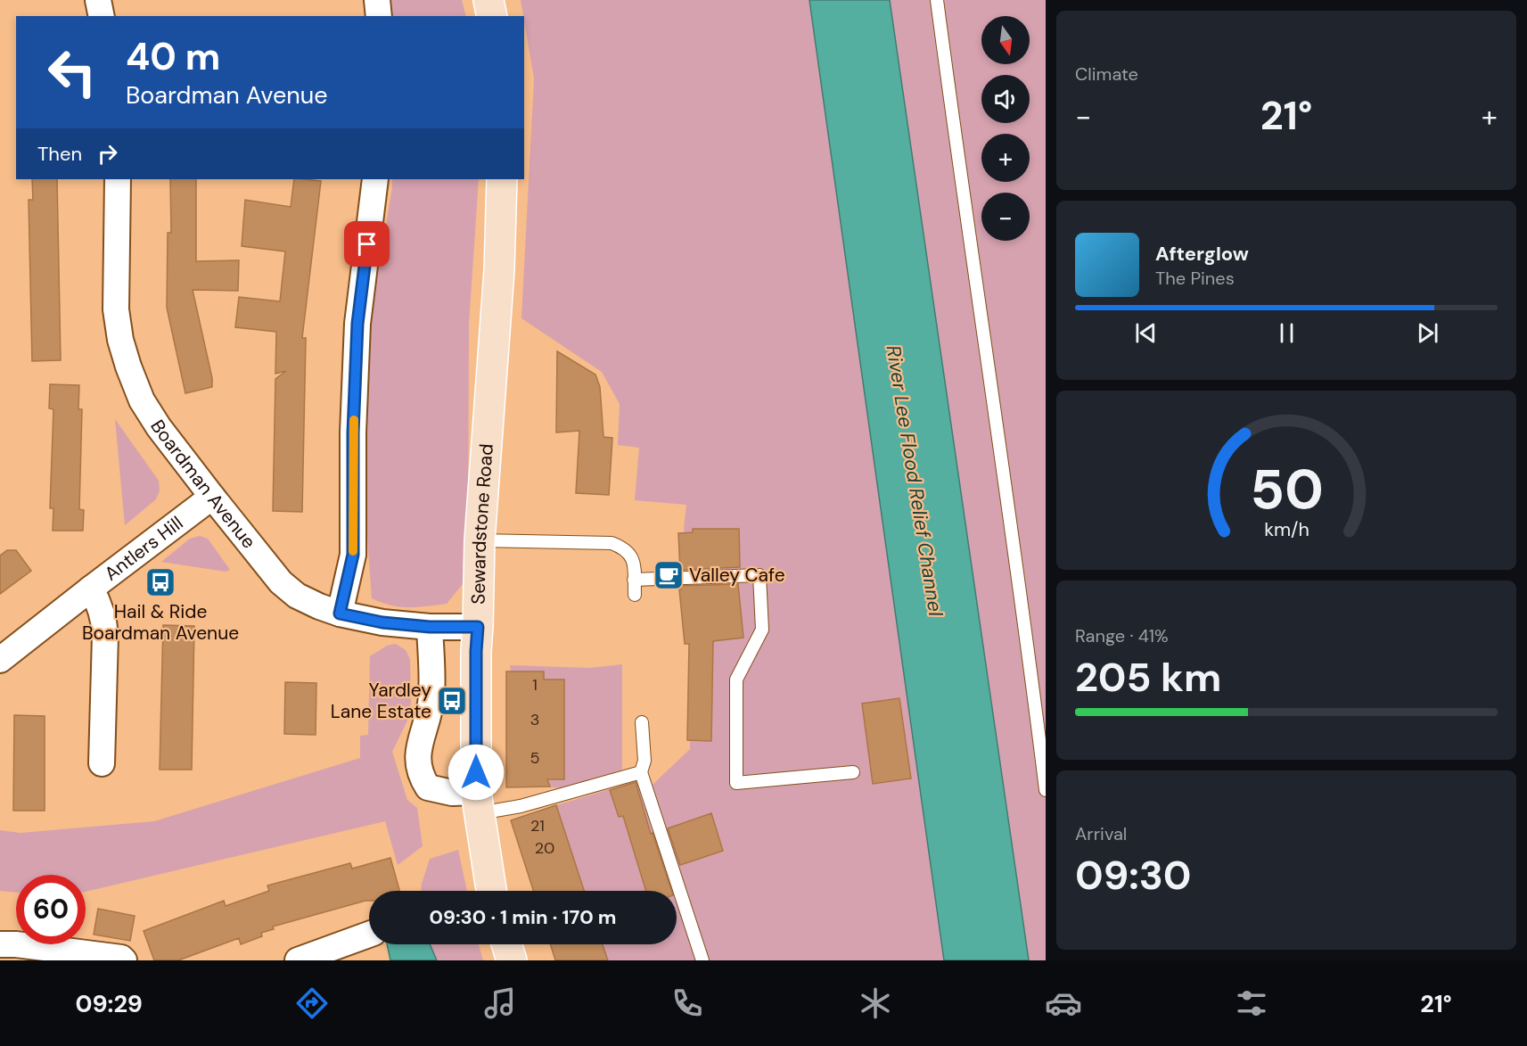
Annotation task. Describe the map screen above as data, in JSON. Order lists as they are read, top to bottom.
{
  "streets": {
    "main road": ["Sewardstone Road"],
    "street": ["Boardman Avenue", "Antlers Hill"]
  },
  "crossings": [
    ["Boardman Avenue", "Sewardstone Road"],
    ["Boardman Avenue", "Antlers Hill"]
  ],
  "water": ["River Lee Flood Relief Channel"],
  "places": {
    "cafe": ["Valley Cafe"],
    "bus stop": ["Hail & Ride Boardman Avenue", "Yardley Lane Estate"]
  },
  "house_numbers": [
    "1",
    "3",
    "5",
    "21",
    "20"
  ],
  "north": "bottom",
  "page": {
    "tile": [
      "Climate",
      ["Range · 41%", "205 km"],
      ["Arrival", "09:30"]
    ],
    "map_buttons": ["+", "−"],
    "turn": ["40 m", "Boardman Avenue"],
    "heat": ["−", "21°", "+"],
    "then": "Then",
    "song": ["Afterglow", "The Pines"],
    "limit": "60",
    "trip": "09:30 · 1 min · 170 m",
    "tabs": ["09:29", "21°"],
    "gauge": ["50", "km/h"]
  }
}
